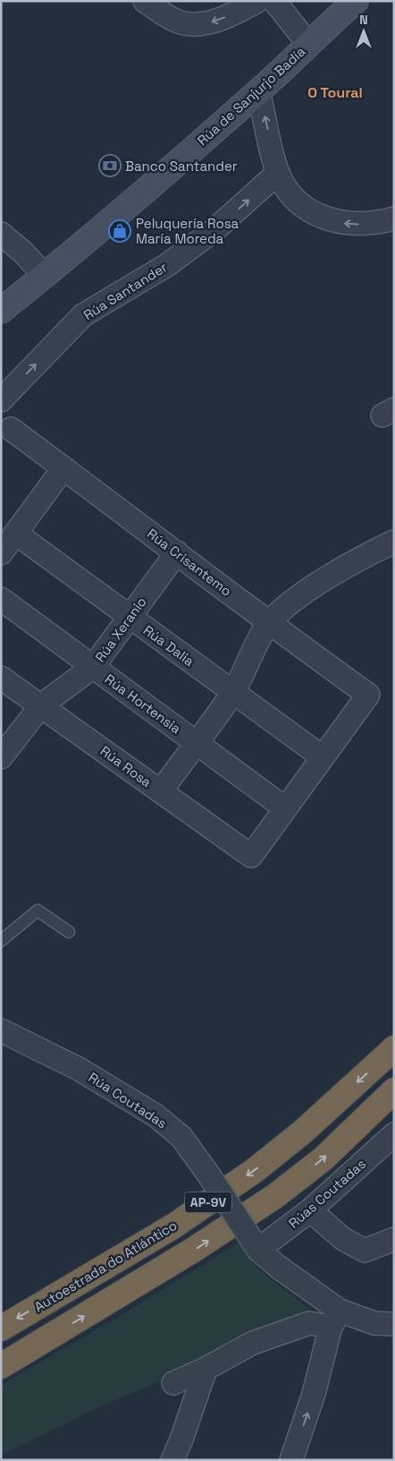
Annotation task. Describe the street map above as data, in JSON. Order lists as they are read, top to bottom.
{
  "streets": {
    "highway": ["AP-9V", "Autoestrada do Atlántico"],
    "main road": ["Rúa de Sanjurjo Badía"],
    "street": [
      "Rúa Santander",
      "Rúa Crisantemo",
      "Rúa Xeranio",
      "Rúa Dalia",
      "Rúa Hortensia",
      "Rúa Rosa",
      "Rúa Coutadas",
      "Rúas Coutadas"
    ]
  },
  "crossings": [
    ["Rúa Crisantemo", "Rúa Xeranio"],
    ["Rúa Crisantemo", "Rúa Dalia"],
    ["Rúa Xeranio", "Rúa Dalia"],
    ["Rúa Xeranio", "Rúa Hortensia"],
    ["Rúa Xeranio", "Rúa Rosa"],
    ["Rúa Hortensia", "Rúa Rosa"],
    ["Rúa Coutadas", "Rúas Coutadas"]
  ],
  "one_way": ["Rúa Santander"],
  "districts": ["O Toural"],
  "places": {
    "bank": ["Banco Santander"],
    "shop": ["Peluquería Rosa María Moreda"]
  },
  "north": "top"
}
